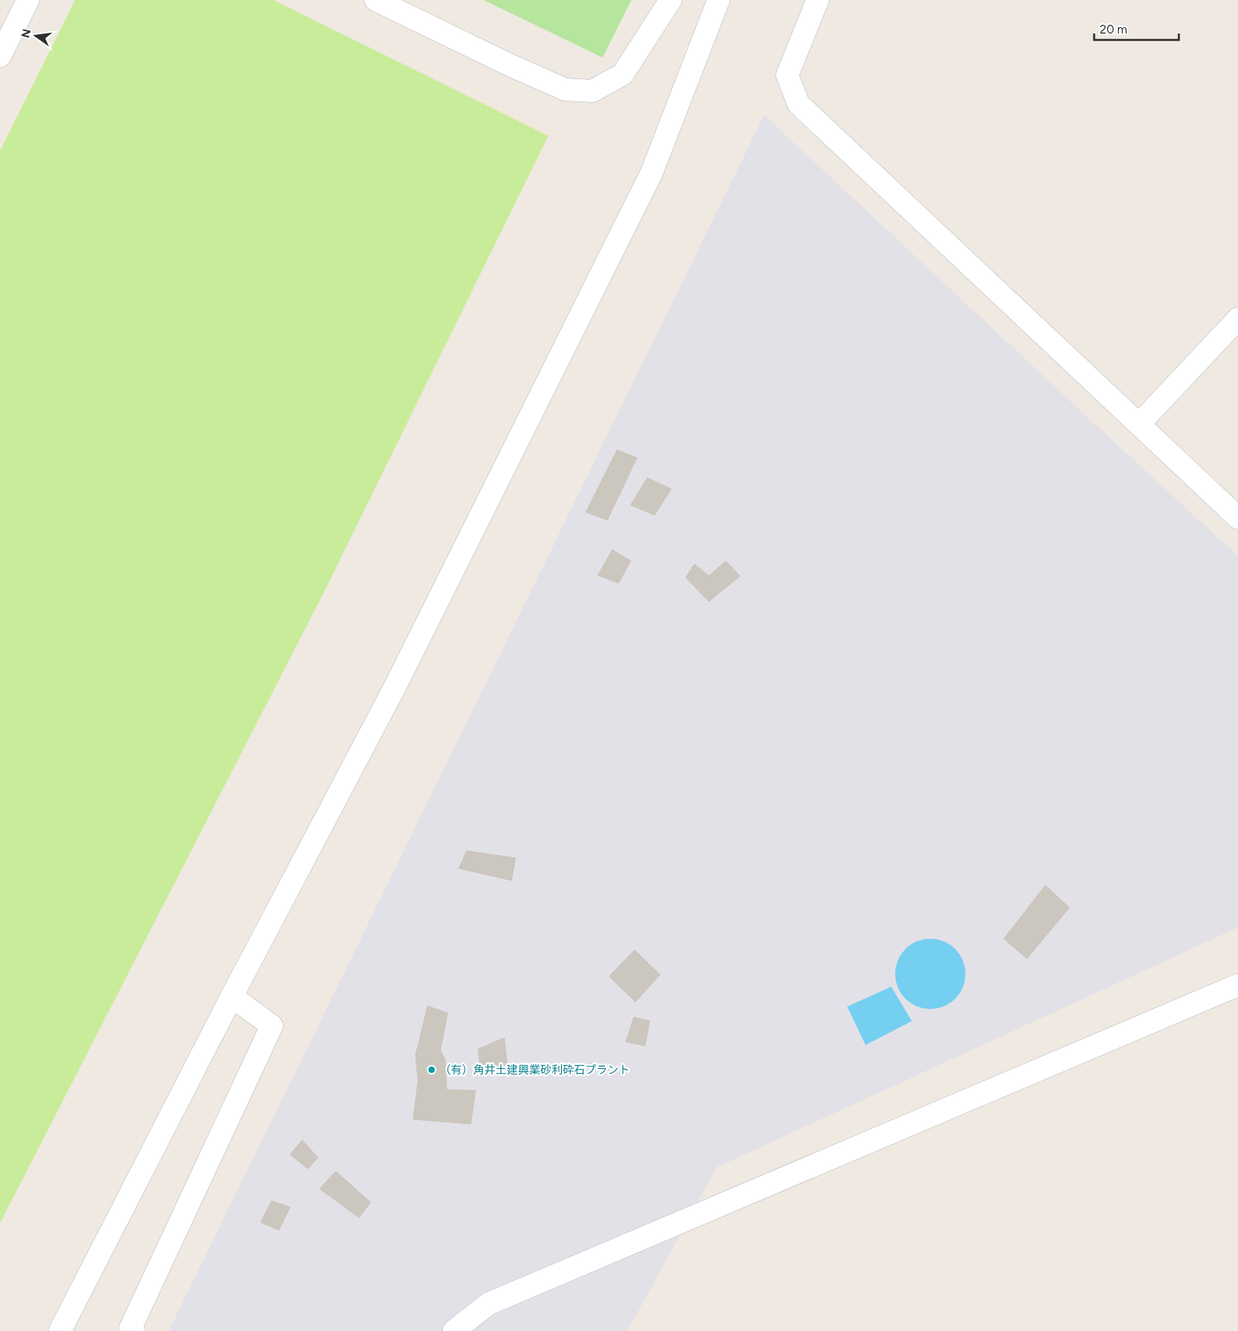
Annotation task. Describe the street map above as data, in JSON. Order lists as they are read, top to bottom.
{
  "places": ["（有）角井土建興業砂利砕石プラント"],
  "scale_bar": "20 m",
  "north": "left"
}
